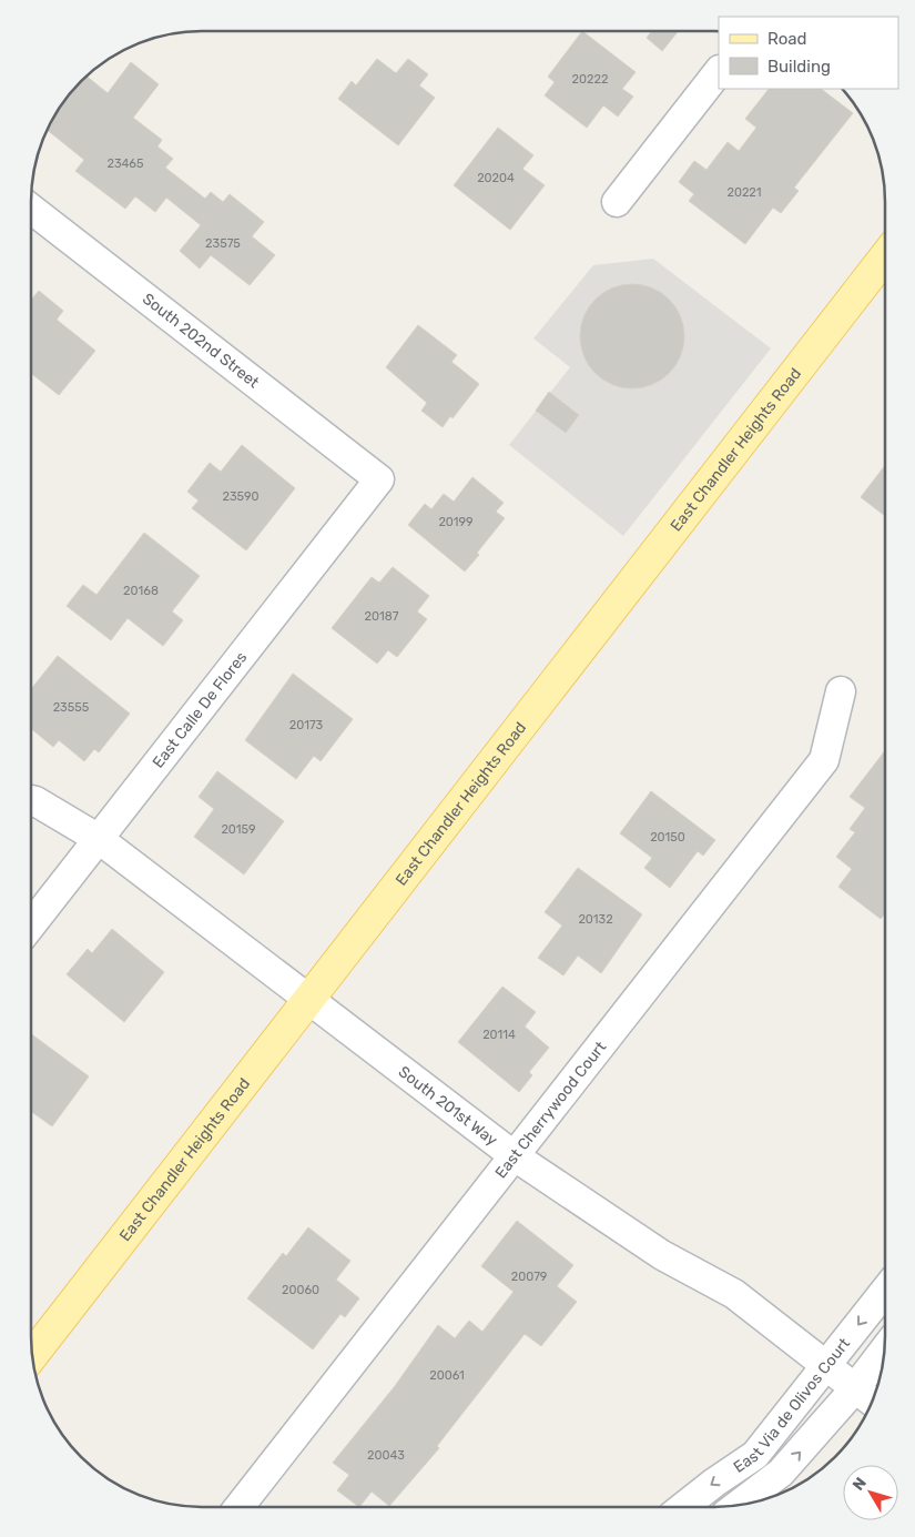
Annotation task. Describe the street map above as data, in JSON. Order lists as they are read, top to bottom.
{
  "streets": {
    "main road": ["East Chandler Heights Road"],
    "street": [
      "South 202nd Street",
      "East Calle De Flores",
      "South 201st Way",
      "East Cherrywood Court",
      "East Via de Olivos Court"
    ]
  },
  "crossings": [
    ["South 202nd Street", "East Calle De Flores"],
    ["East Chandler Heights Road", "South 201st Way"],
    ["East Calle De Flores", "South 201st Way"],
    ["South 201st Way", "East Cherrywood Court"],
    ["South 201st Way", "East Via de Olivos Court"]
  ],
  "house_numbers": [
    "20222",
    "23465",
    "20204",
    "20221",
    "23575",
    "23590",
    "20199",
    "20168",
    "20187",
    "23555",
    "20173",
    "20159",
    "20150",
    "20132",
    "20114",
    "20079",
    "20060",
    "20061",
    "20043"
  ],
  "legend": ["Road", "Building"],
  "north": "top left"
}
